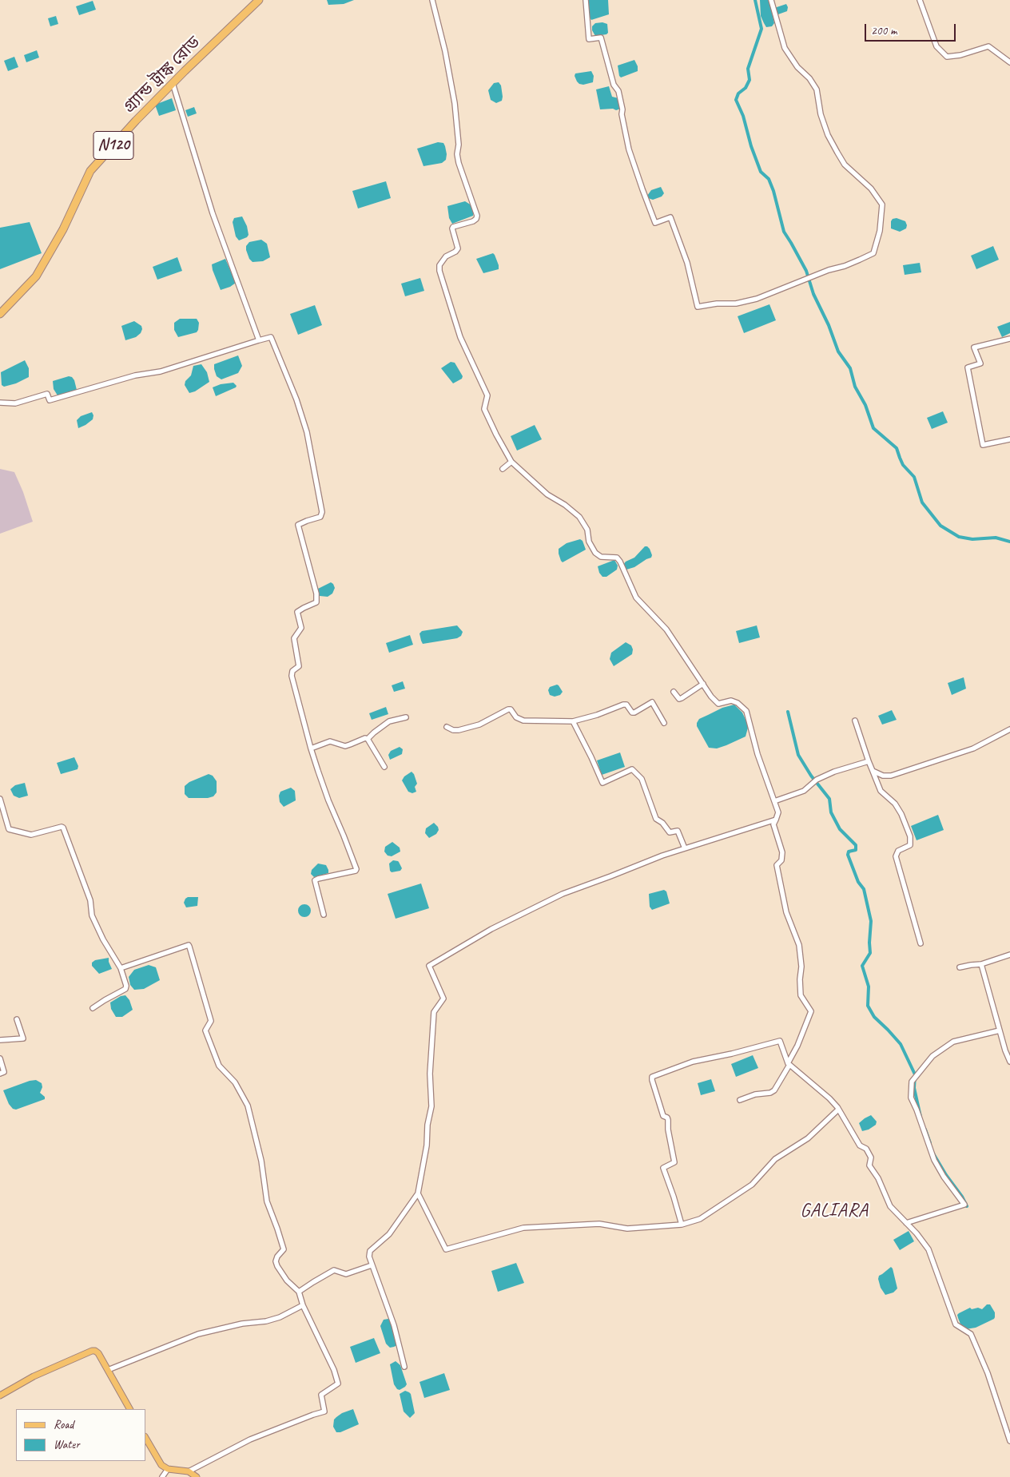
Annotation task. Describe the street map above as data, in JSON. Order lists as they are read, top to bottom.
{
  "streets": {
    "highway": ["গ্র্যান্ড ট্রাঙ্ক রোড", "N120"]
  },
  "districts": ["GALIARA"],
  "legend": ["Road", "Water"],
  "scale_bar": "200 m"
}
